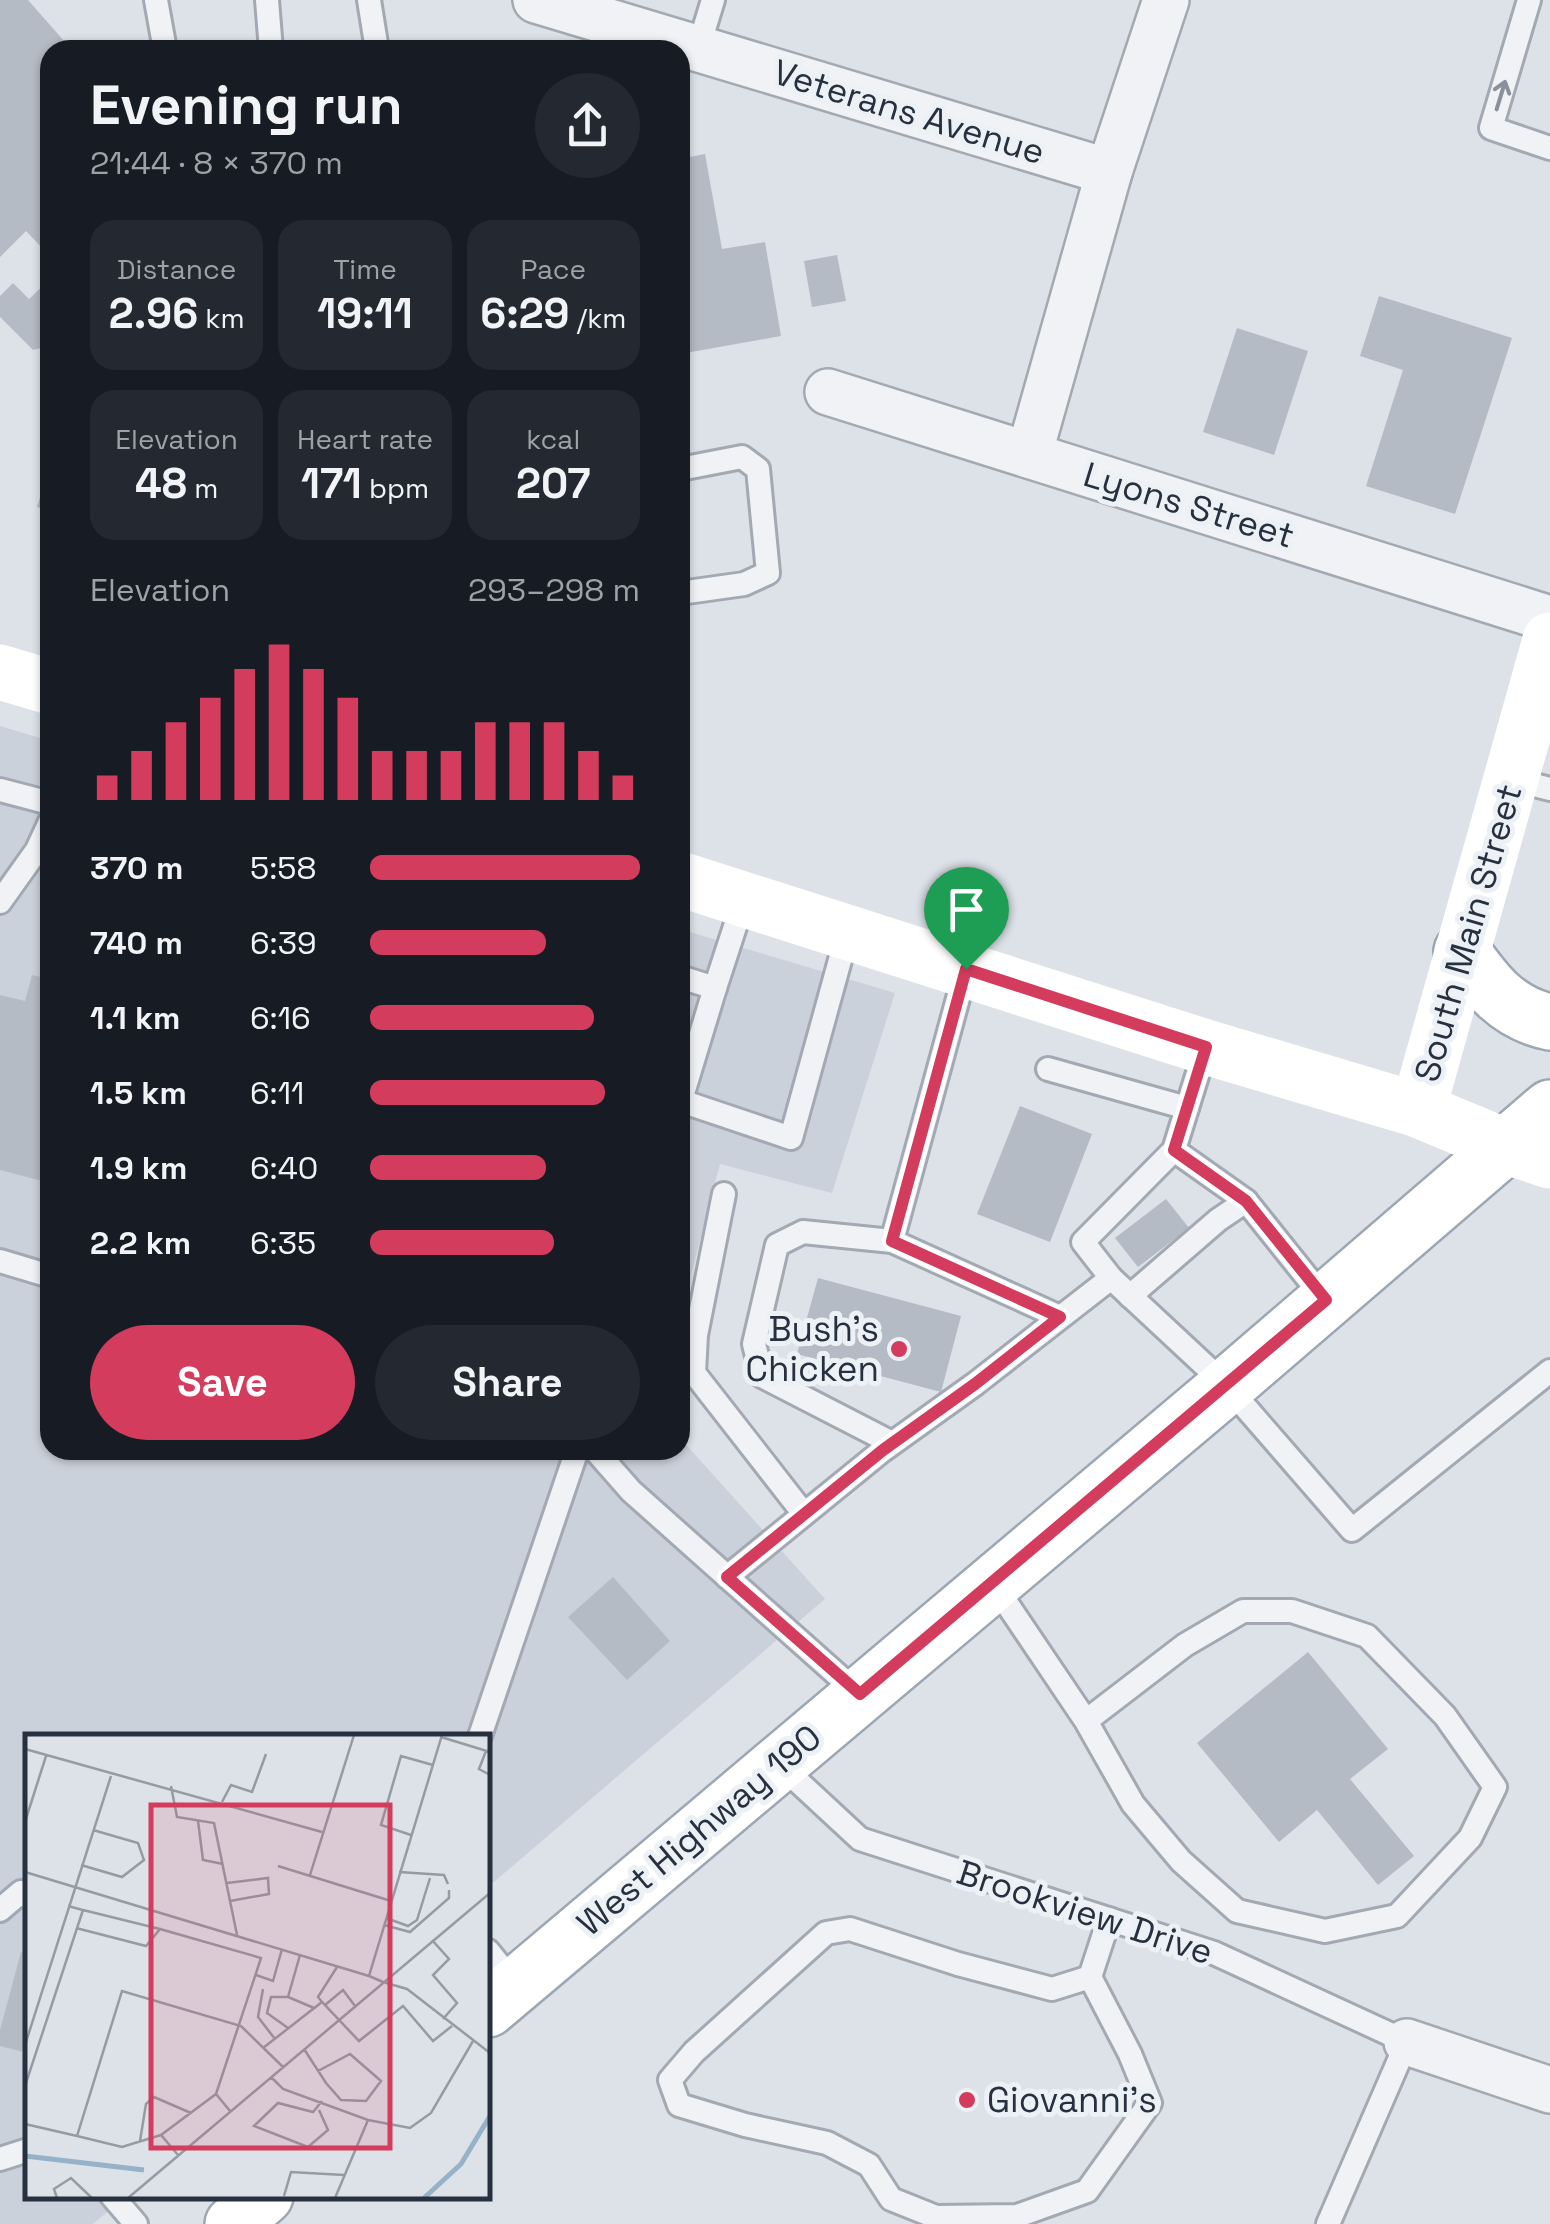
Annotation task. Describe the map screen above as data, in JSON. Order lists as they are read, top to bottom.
{
  "streets": {
    "main road": ["South Main Street", "West Highway 190"],
    "street": ["Veterans Avenue", "Lyons Street", "Brookview Drive"]
  },
  "crossings": [
    ["West Highway 190", "Brookview Drive"]
  ],
  "places": ["Bush's Chicken", "Giovanni's"],
  "page": {
    "heading": ["Evening run", "21:44 · 8 × 370 m"],
    "stats": [
      ["Distance", "2.96 km"],
      ["Time", "19:11"],
      ["Pace", "6:29 /km"],
      ["Elevation", "48 m"],
      ["Heart rate", "171 bpm"],
      ["kcal", "207"]
    ],
    "chart": ["Elevation", "293–298 m"],
    "list": [
      {
        "name": "370 m",
        "note": "5:58"
      },
      {
        "name": "740 m",
        "note": "6:39"
      },
      {
        "name": "1.1 km",
        "note": "6:16"
      },
      {
        "name": "1.5 km",
        "note": "6:11"
      },
      {
        "name": "1.9 km",
        "note": "6:40"
      },
      {
        "name": "2.2 km",
        "note": "6:35"
      }
    ],
    "buttons": ["Save", "Share"]
  }
}
